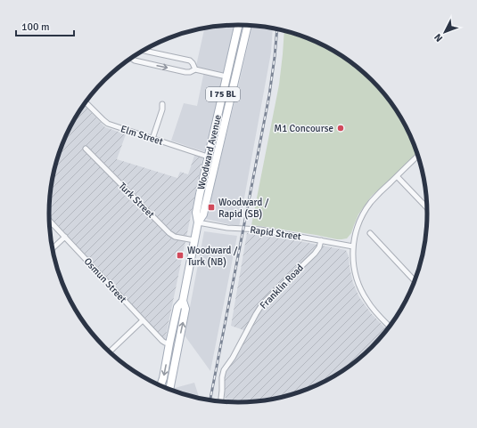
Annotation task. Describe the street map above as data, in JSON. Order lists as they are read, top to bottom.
{
  "streets": {
    "main road": ["I 75 BL", "Woodward Avenue"],
    "street": [
      "Elm Street",
      "Turk Street",
      "Rapid Street",
      "Osmun Street",
      "Franklin Road"
    ]
  },
  "crossings": [
    ["Elm Street", "Woodward Avenue"],
    ["Woodward Avenue", "Turk Street"],
    ["Woodward Avenue", "Rapid Street"],
    ["Woodward Avenue", "Osmun Street"],
    ["Rapid Street", "Franklin Road"]
  ],
  "places": {
    "other": ["M1 Concourse"],
    "transit": ["Woodward / Rapid (SB)", "Woodward / Turk (NB)"]
  },
  "scale_bar": "100 m",
  "north": "bottom left"
}
